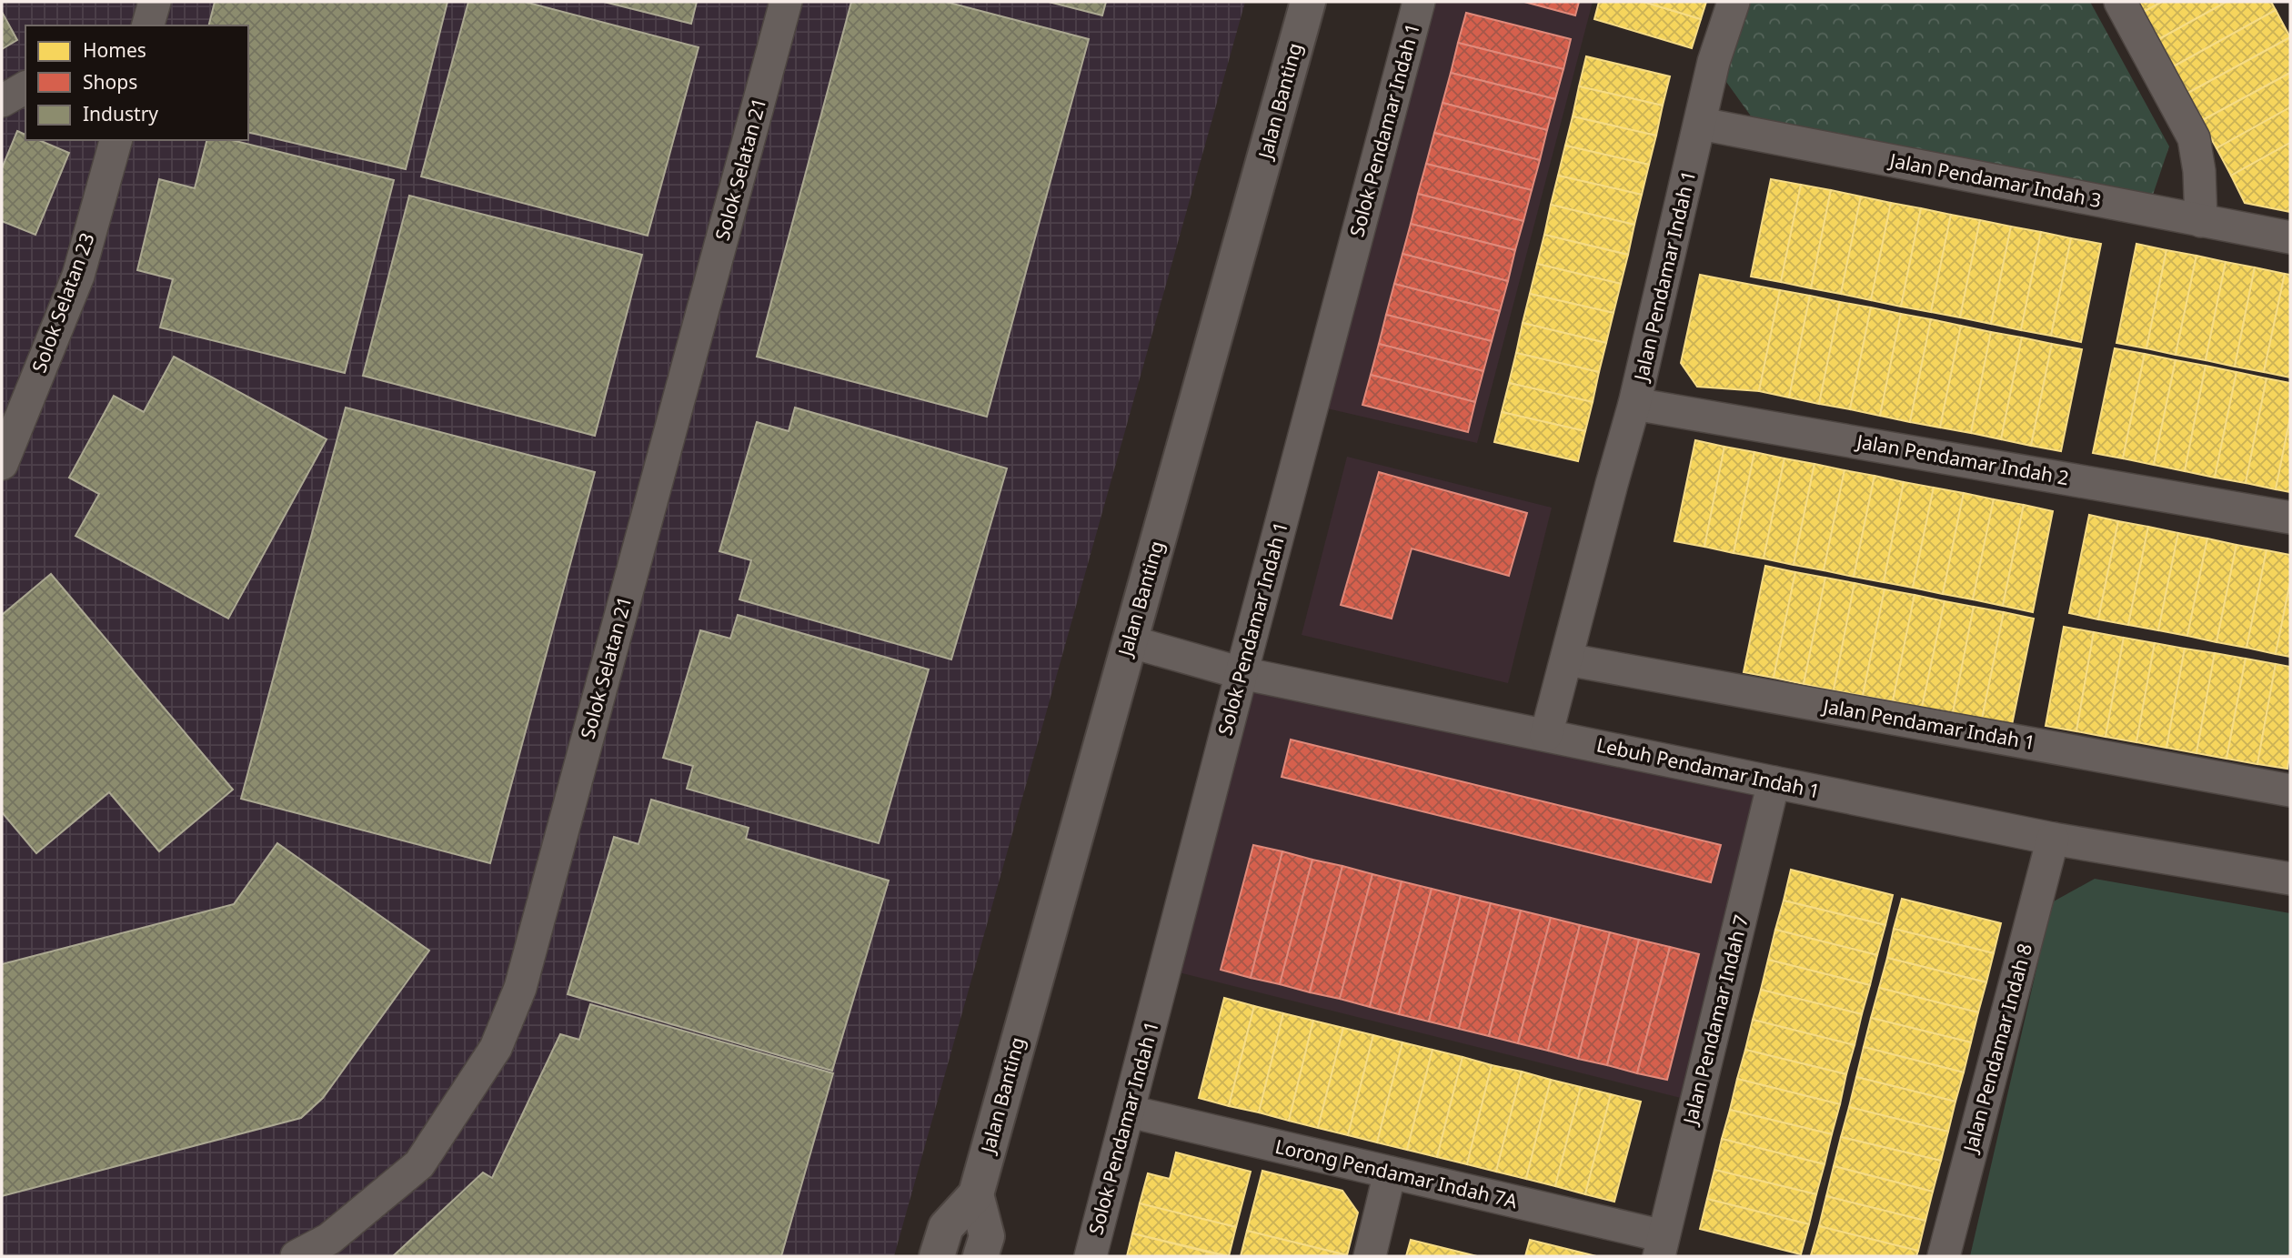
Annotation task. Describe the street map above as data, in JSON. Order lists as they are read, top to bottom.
{
  "streets": {
    "main road": ["Jalan Banting"],
    "street": [
      "Solok Pendamar Indah 1",
      "Solok Selatan 21",
      "Jalan Pendamar Indah 3",
      "Jalan Pendamar Indah 1",
      "Solok Selatan 23",
      "Jalan Pendamar Indah 2",
      "Lebuh Pendamar Indah 1",
      "Jalan Pendamar Indah 7",
      "Jalan Pendamar Indah 8",
      "Lorong Pendamar Indah 7A"
    ]
  },
  "crossings": [
    ["Jalan Banting", "Lebuh Pendamar Indah 1"],
    ["Solok Pendamar Indah 1", "Lebuh Pendamar Indah 1"],
    ["Solok Pendamar Indah 1", "Lorong Pendamar Indah 7A"],
    ["Jalan Pendamar Indah 3", "Jalan Pendamar Indah 1"],
    ["Jalan Pendamar Indah 1", "Jalan Pendamar Indah 2"],
    ["Jalan Pendamar Indah 1", "Lebuh Pendamar Indah 1"],
    ["Lebuh Pendamar Indah 1", "Jalan Pendamar Indah 7"],
    ["Lebuh Pendamar Indah 1", "Jalan Pendamar Indah 8"],
    ["Jalan Pendamar Indah 7", "Lorong Pendamar Indah 7A"]
  ],
  "legend": ["Homes", "Shops", "Industry"]
}
